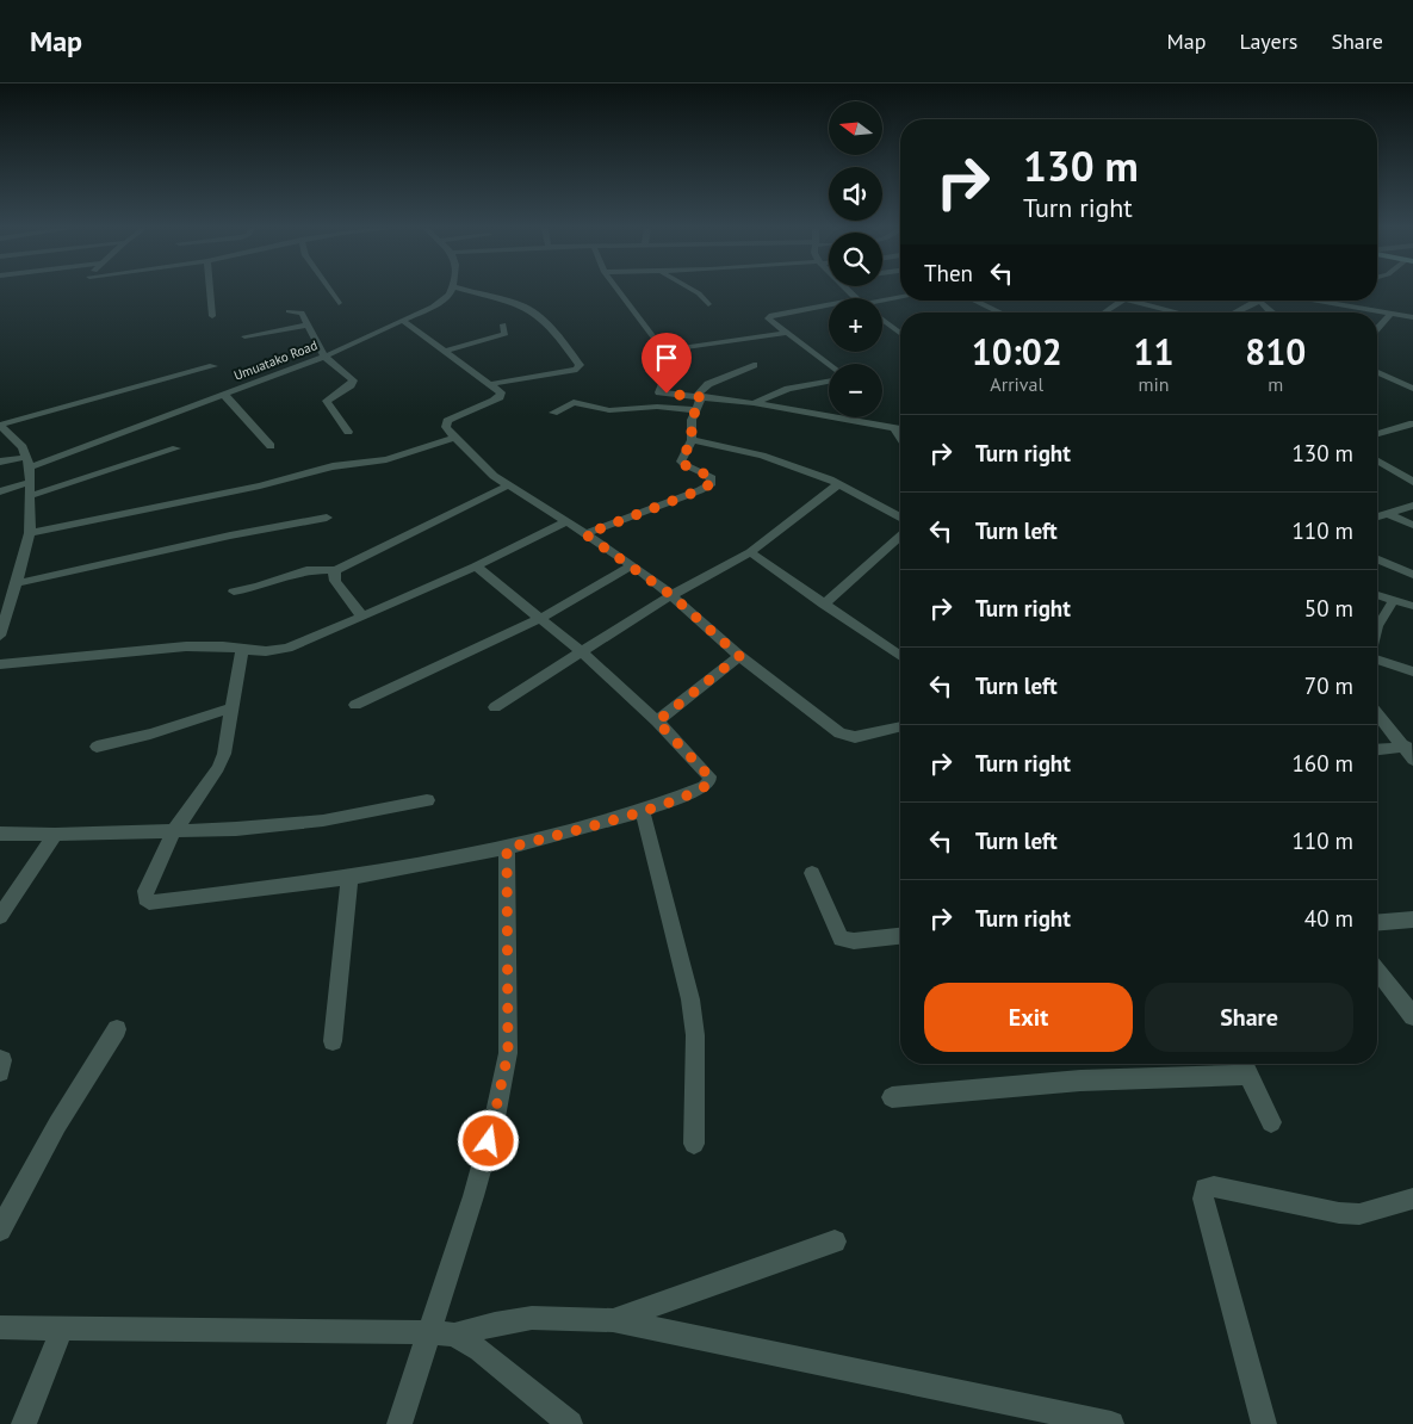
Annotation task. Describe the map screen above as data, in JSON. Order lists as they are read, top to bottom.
{
  "streets": {
    "street": ["Umuatako Road"]
  },
  "north": "left",
  "page": {
    "header": "Map",
    "nav": ["Map", "Layers", "Share"],
    "map_buttons": ["+", "−"],
    "turn": ["130 m", "Turn right"],
    "then": "Then",
    "eta": [
      "10:02",
      "Arrival",
      "11",
      "min",
      "810",
      "m"
    ],
    "list": [
      {
        "name": "Turn right",
        "value": "130 m"
      },
      {
        "name": "Turn left",
        "value": "110 m"
      },
      {
        "name": "Turn right",
        "value": "50 m"
      },
      {
        "name": "Turn left",
        "value": "70 m"
      },
      {
        "name": "Turn right",
        "value": "160 m"
      },
      {
        "name": "Turn left",
        "value": "110 m"
      },
      {
        "name": "Turn right",
        "value": "40 m"
      }
    ],
    "buttons": ["Exit", "Share"]
  }
}
